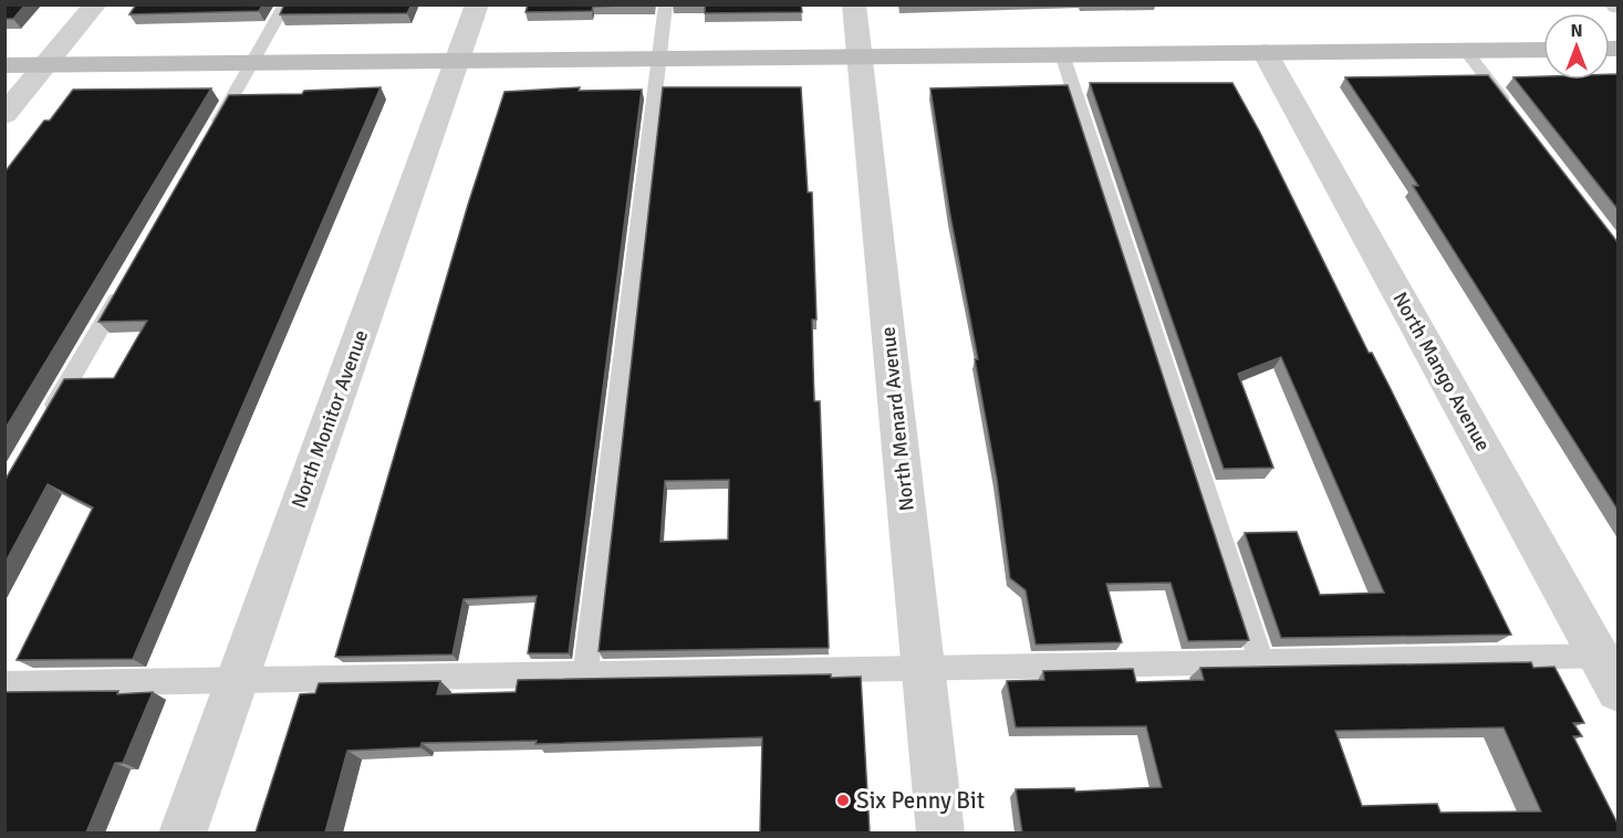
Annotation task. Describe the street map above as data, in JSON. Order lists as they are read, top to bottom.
{
  "streets": {
    "street": ["North Mango Avenue", "North Monitor Avenue", "North Menard Avenue"]
  },
  "places": ["Six Penny Bit"],
  "north": "top"
}
